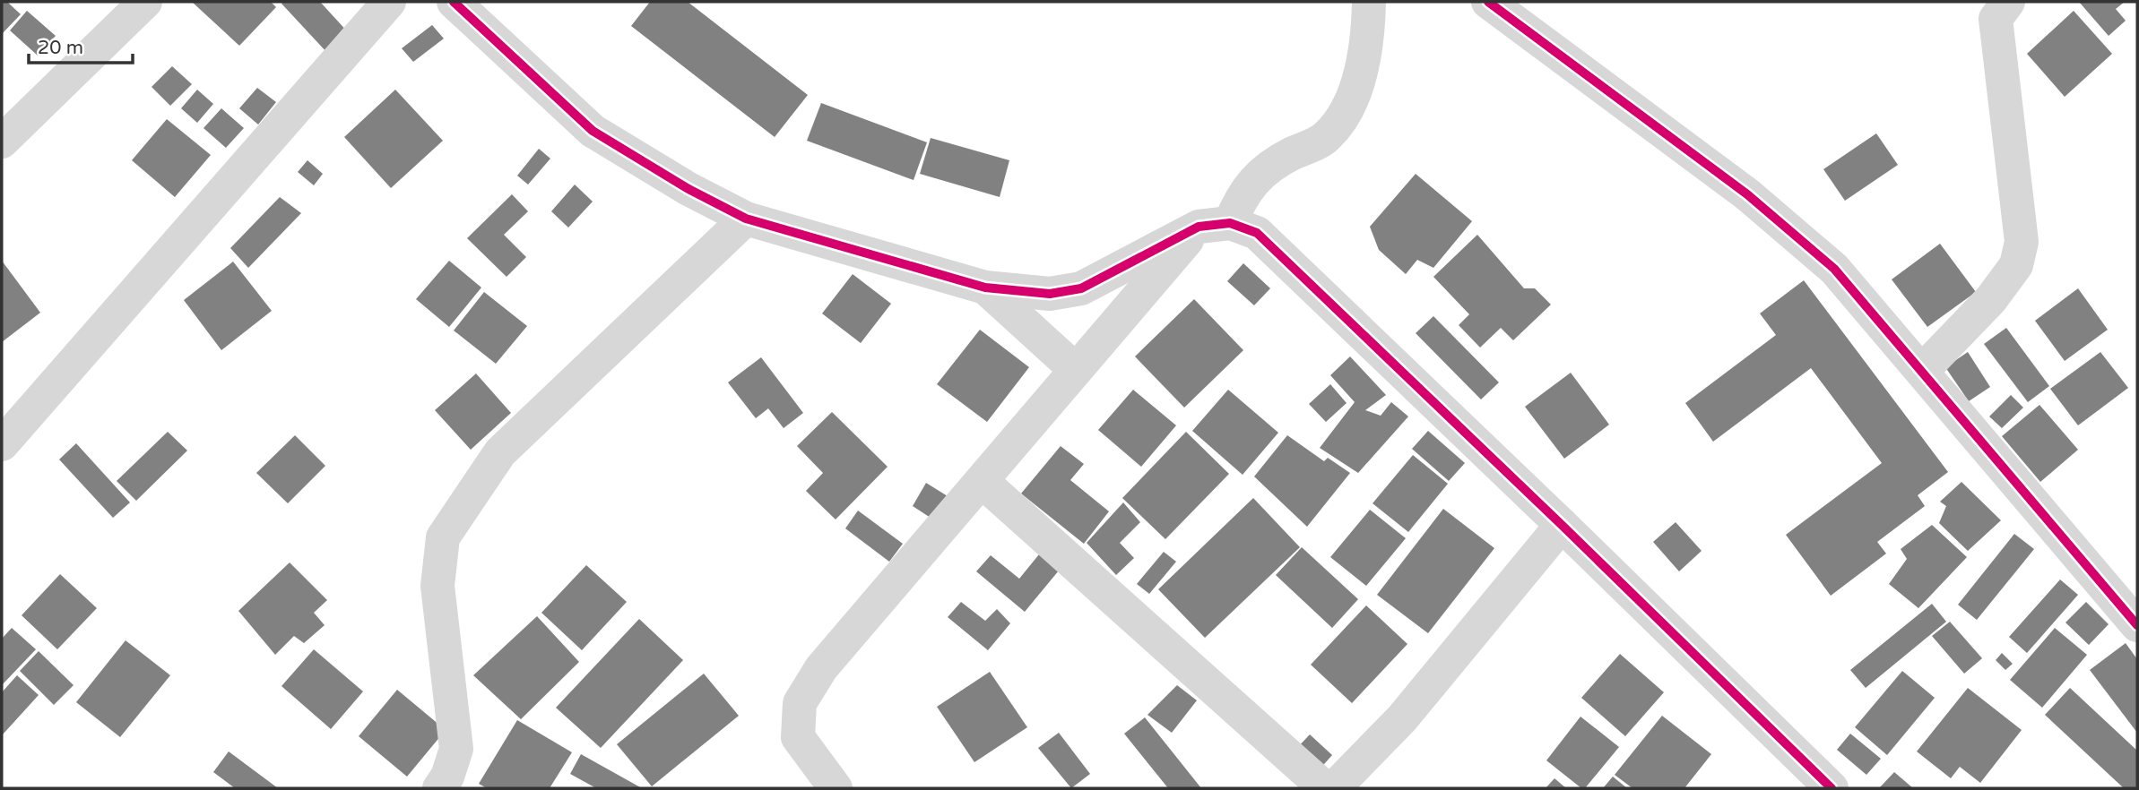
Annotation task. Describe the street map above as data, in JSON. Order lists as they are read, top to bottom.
{
  "scale_bar": "20 m"
}
